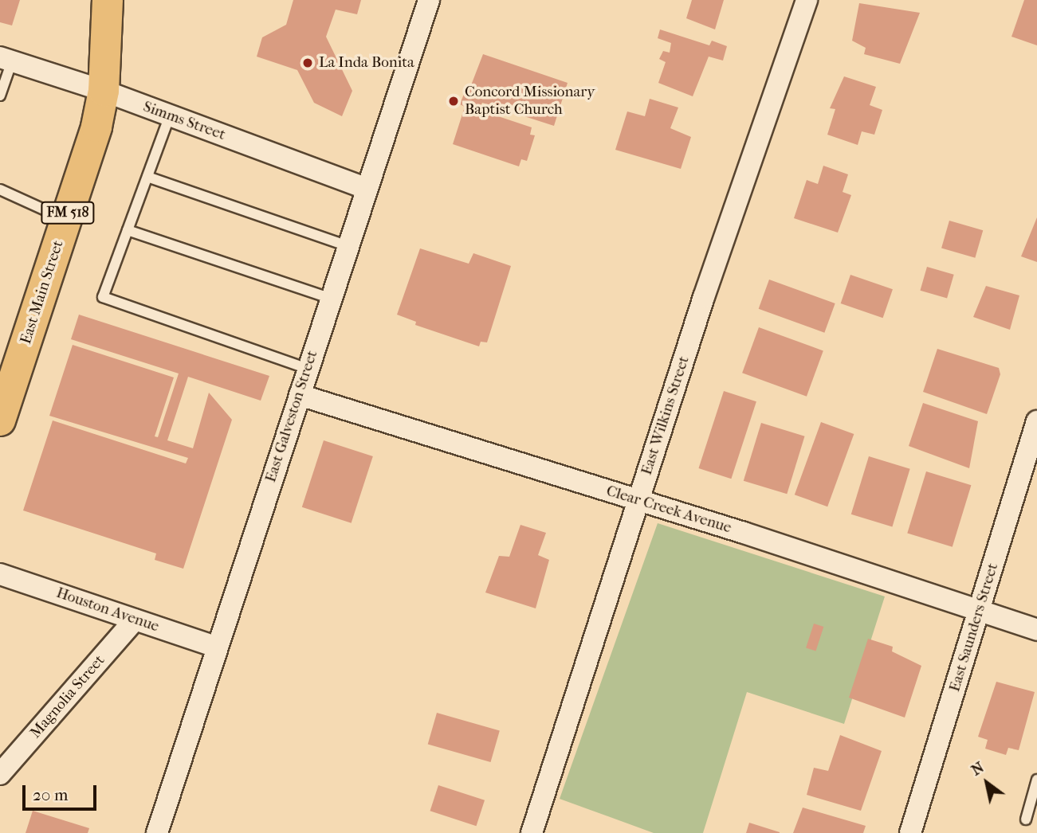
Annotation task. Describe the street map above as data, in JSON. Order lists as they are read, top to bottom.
{
  "streets": {
    "main road": ["FM 518", "East Main Street"],
    "street": [
      "Simms Street",
      "East Wilkins Street",
      "East Galveston Street",
      "Clear Creek Avenue",
      "Houston Avenue",
      "East Saunders Street",
      "Magnolia Street"
    ]
  },
  "crossings": [
    ["Simms Street", "East Main Street"],
    ["Simms Street", "East Galveston Street"],
    ["East Wilkins Street", "Clear Creek Avenue"],
    ["East Galveston Street", "Clear Creek Avenue"],
    ["East Galveston Street", "Houston Avenue"],
    ["Clear Creek Avenue", "East Saunders Street"],
    ["Houston Avenue", "Magnolia Street"]
  ],
  "places": ["La Inda Bonita", "Concord Missionary Baptist Church"],
  "scale_bar": "20 m",
  "north": "top left"
}
